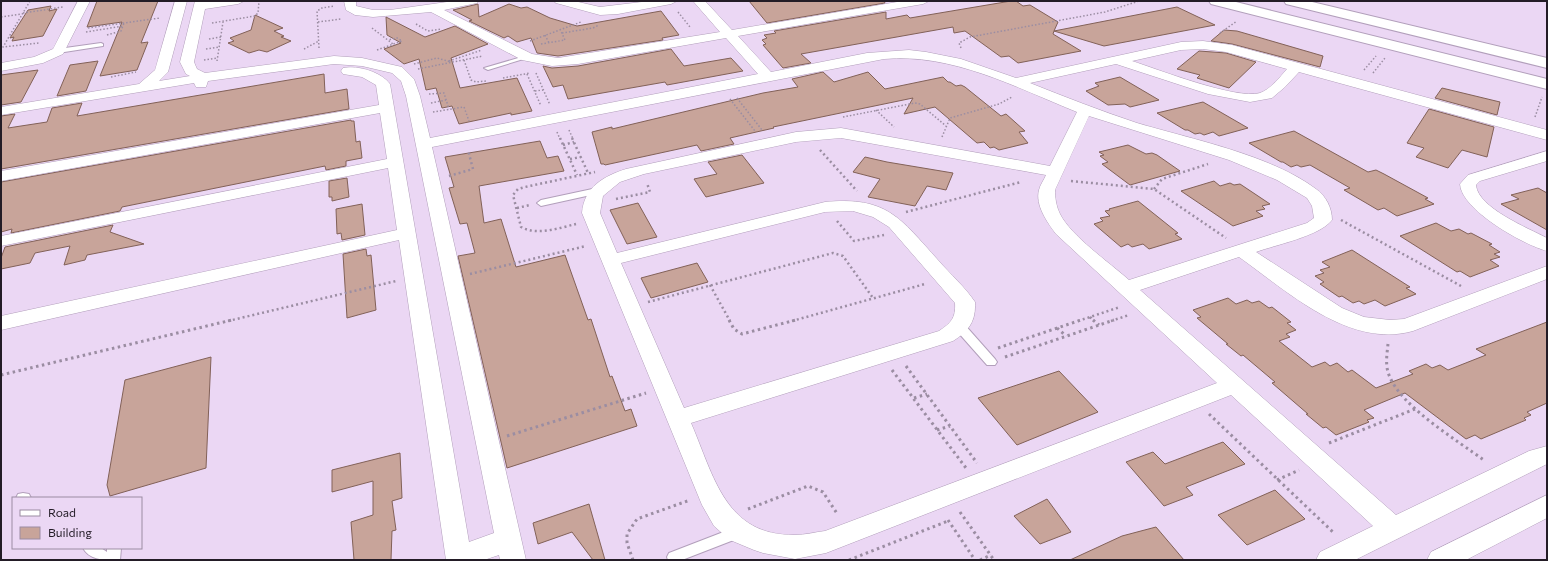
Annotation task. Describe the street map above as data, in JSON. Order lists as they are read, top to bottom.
{
  "legend": ["Road", "Building"]
}
